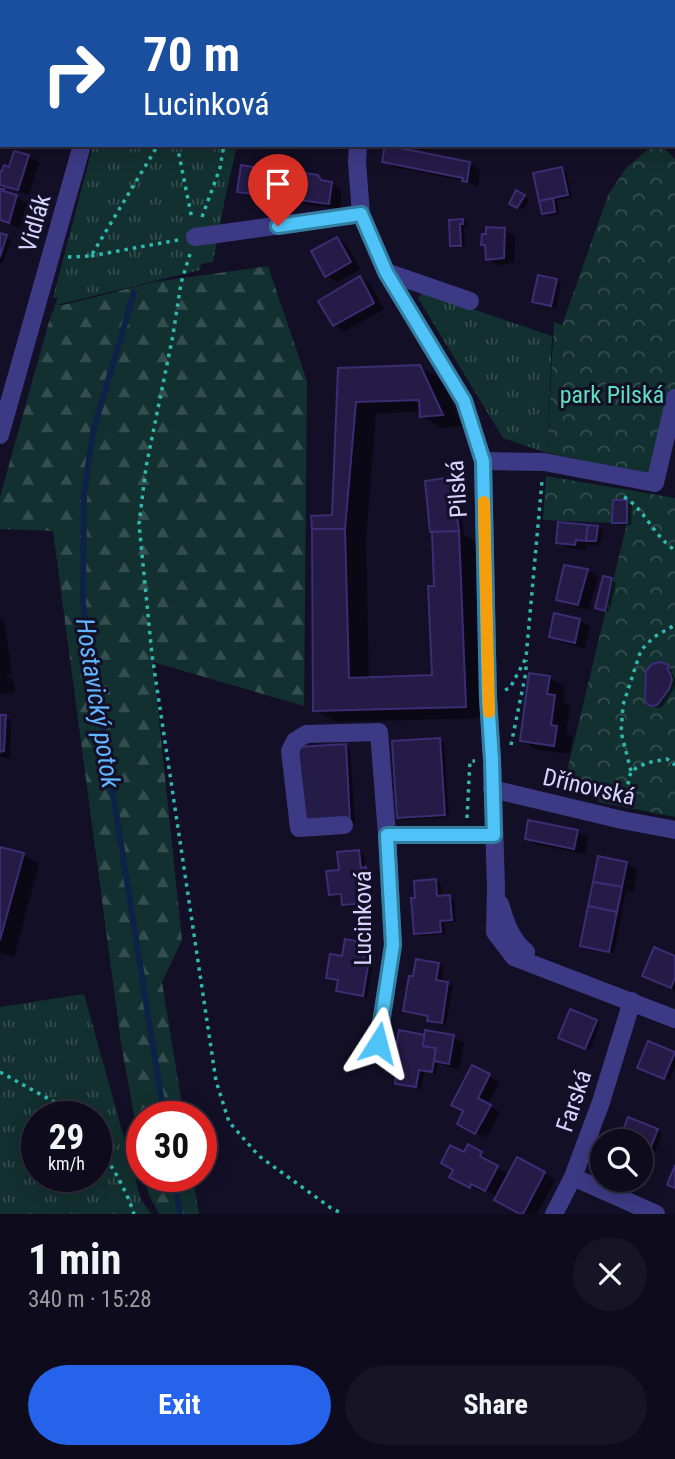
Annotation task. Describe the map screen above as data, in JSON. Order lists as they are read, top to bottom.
{
  "streets": {
    "street": [
      "Vidlák",
      "Pilská",
      "Dřínovská",
      "Lucinková",
      "Farská"
    ]
  },
  "crossings": [
    ["Pilská", "Dřínovská"],
    ["Pilská", "Farská"]
  ],
  "water": ["Hostavický potok"],
  "parks": ["park Pilská"],
  "page": {
    "turn": ["70 m", "Lucinková"],
    "speed": "29 km/h",
    "limit": "30",
    "heading": ["1 min", "340 m · 15:28"],
    "buttons": ["Exit", "Share"]
  }
}
